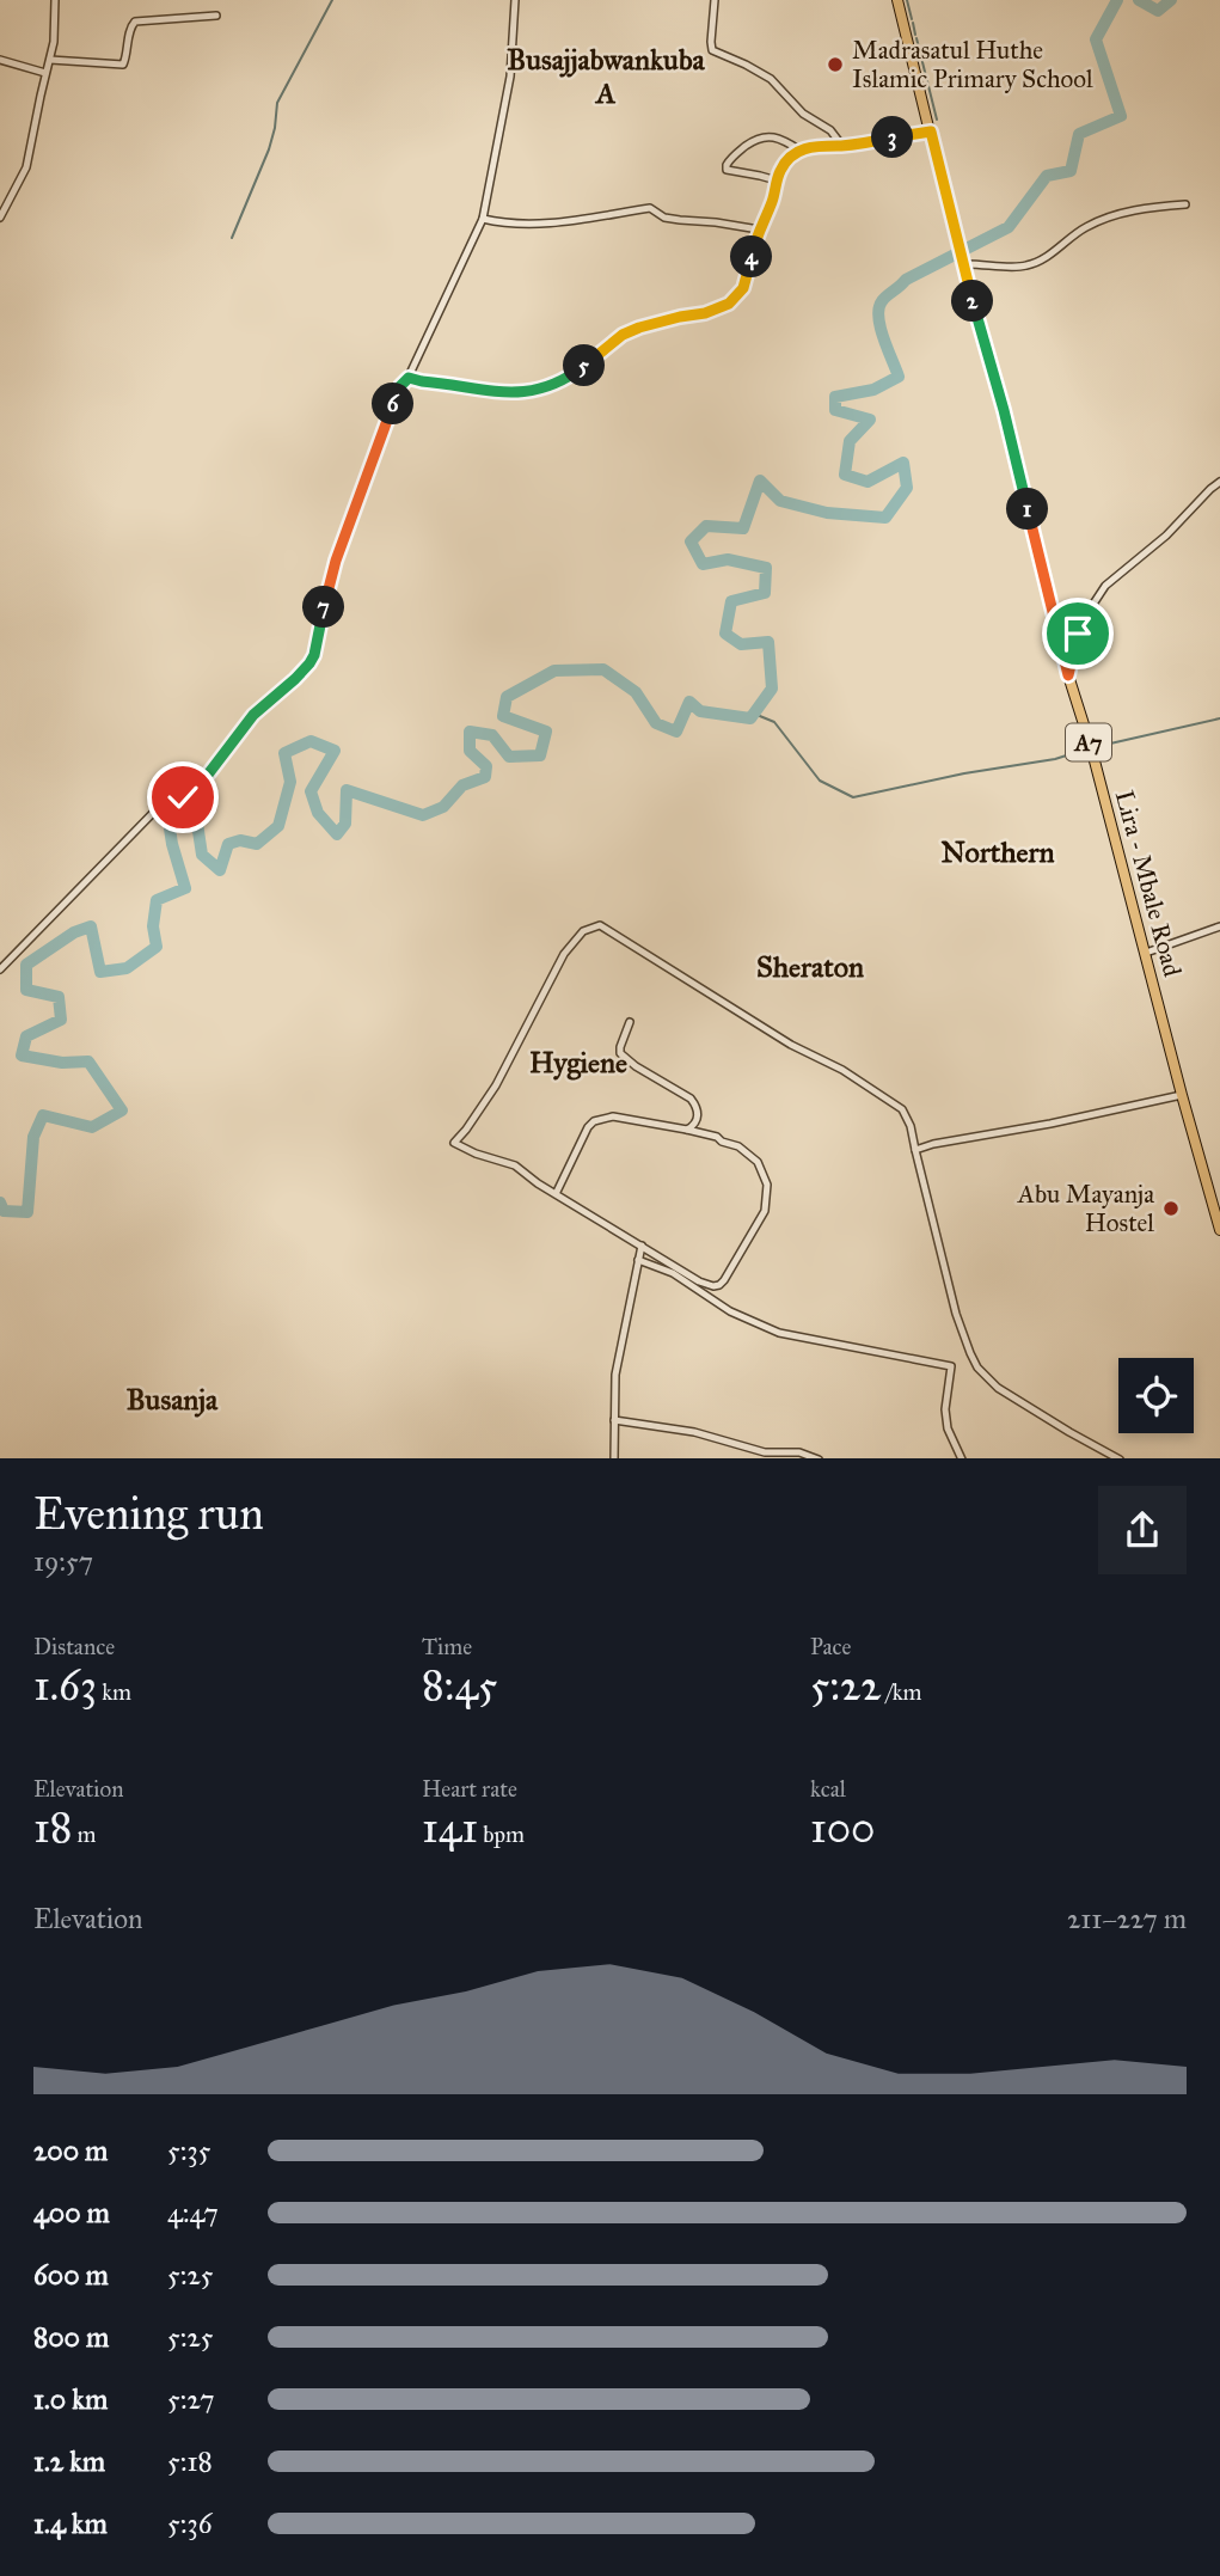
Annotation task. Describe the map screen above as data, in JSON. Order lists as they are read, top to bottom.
{
  "streets": {
    "main road": ["A7", "Lira - Mbale Road"]
  },
  "crossings": [
    ["A7", "Lira - Mbale Road"]
  ],
  "districts": [
    "Busajjabwankuba A",
    "Northern",
    "Sheraton",
    "Hygiene",
    "Busanja"
  ],
  "places": ["Madrasatul Huthe Islamic Primary School", "Abu Mayanja Hostel"],
  "page": {
    "pins": [
      "3",
      "4",
      "2",
      "5",
      "6",
      "1",
      "7"
    ],
    "heading": ["Evening run", "19:57"],
    "stats": [
      ["Distance", "1.63 km"],
      ["Time", "8:45"],
      ["Pace", "5:22 /km"],
      ["Elevation", "18 m"],
      ["Heart rate", "141 bpm"],
      ["kcal", "100"]
    ],
    "chart": ["Elevation", "211–227 m"],
    "list": [
      {
        "name": "200 m",
        "note": "5:35"
      },
      {
        "name": "400 m",
        "note": "4:47"
      },
      {
        "name": "600 m",
        "note": "5:25"
      },
      {
        "name": "800 m",
        "note": "5:25"
      },
      {
        "name": "1.0 km",
        "note": "5:27"
      },
      {
        "name": "1.2 km",
        "note": "5:18"
      },
      {
        "name": "1.4 km",
        "note": "5:36"
      }
    ]
  }
}
